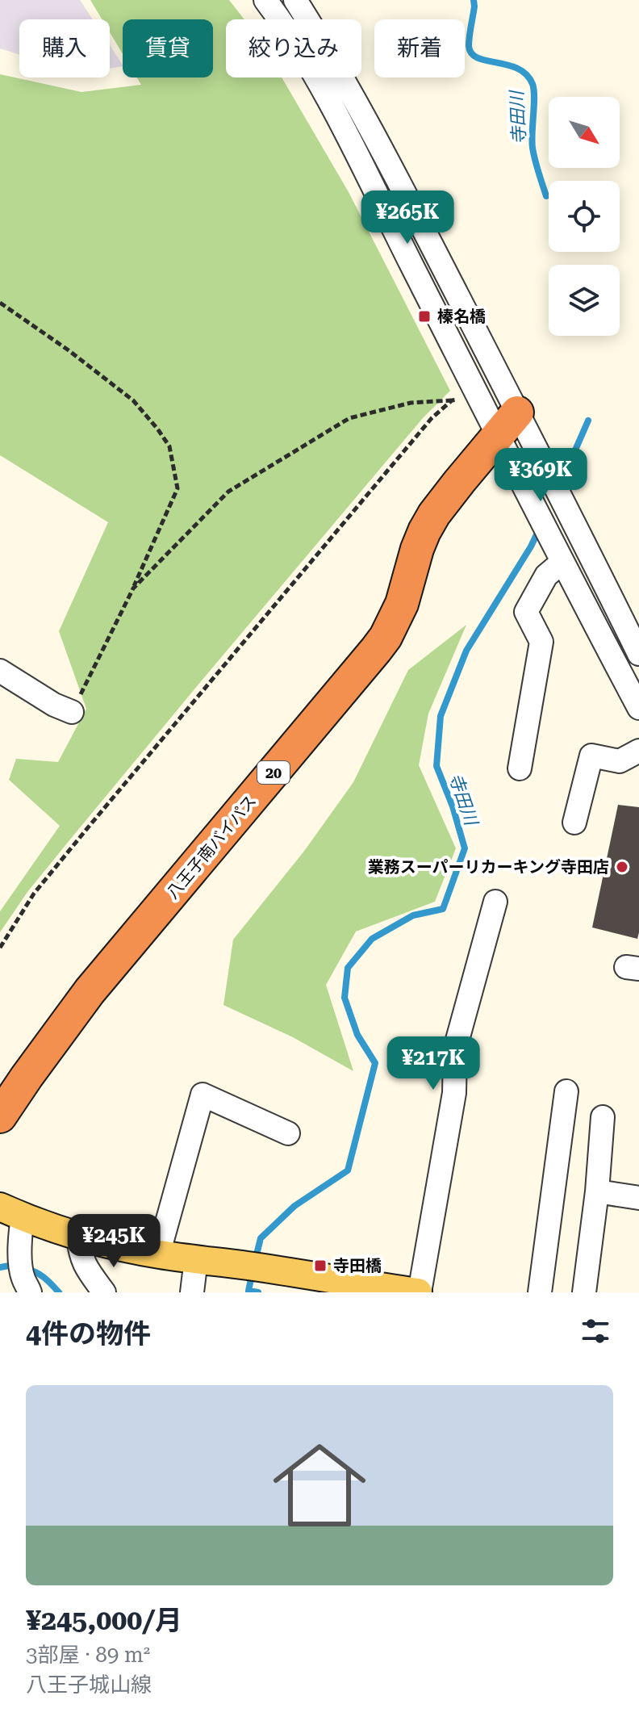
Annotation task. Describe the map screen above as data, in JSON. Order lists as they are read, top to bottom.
{
  "streets": {
    "highway": ["20", "八王子南バイパス"]
  },
  "water": ["寺田川"],
  "places": {
    "transit": ["榛名橋", "寺田橋"],
    "other": ["業務スーパーリカーキング寺田店"]
  },
  "north": "bottom right",
  "page": {
    "chip": [
      "購入",
      "賃貸",
      "絞り込み",
      "新着"
    ],
    "price": [
      "¥265K",
      "¥369K",
      "¥217K",
      "¥245K"
    ],
    "heading": "4件の物件",
    "list": [
      {
        "name": "¥245,000/月",
        "note": "3部屋 · 89 m² · 八王子城山線"
      }
    ]
  }
}
